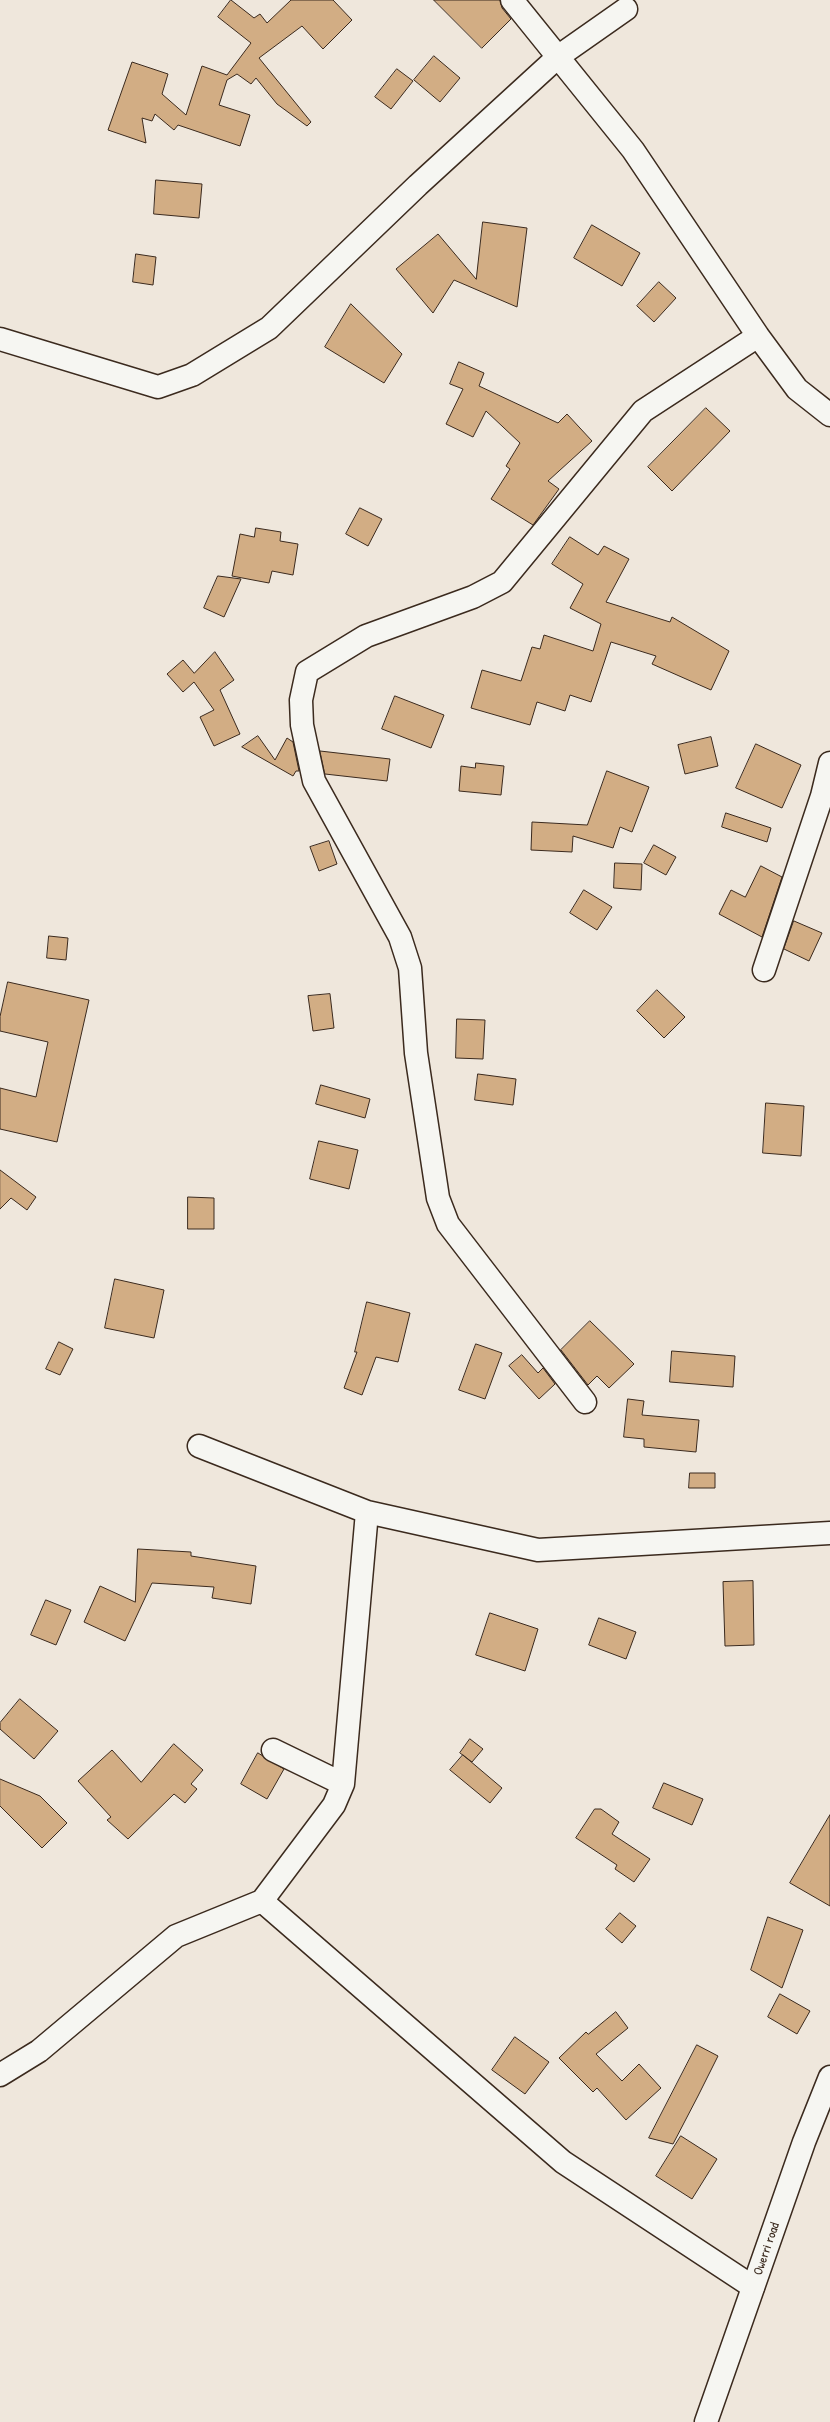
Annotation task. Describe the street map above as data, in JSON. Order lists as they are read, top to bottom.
{
  "streets": {
    "street": ["Owerri road"]
  }
}
